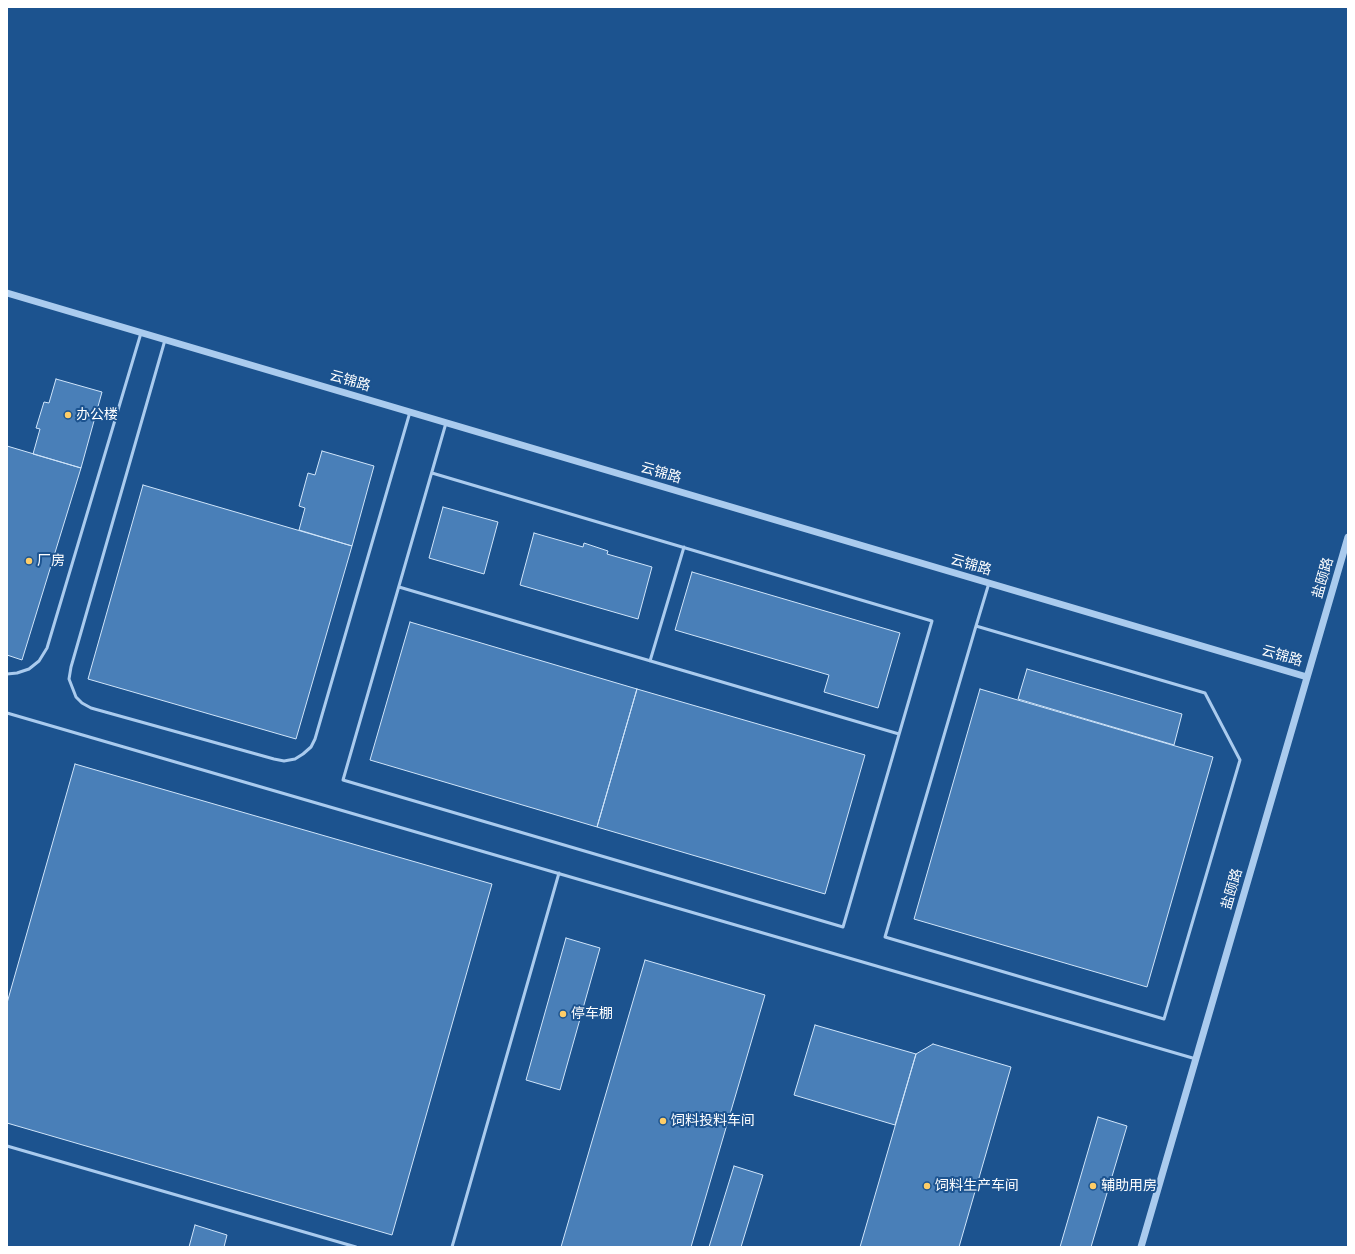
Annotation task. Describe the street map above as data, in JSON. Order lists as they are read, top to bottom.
{
  "streets": {
    "street": ["云锦路", "盐颐路"]
  },
  "crossings": [
    ["云锦路", "盐颐路"]
  ],
  "places": [
    "办公楼",
    "厂房",
    "停车棚",
    "饲料投料车间",
    "饲料生产车间",
    "辅助用房"
  ]
}
